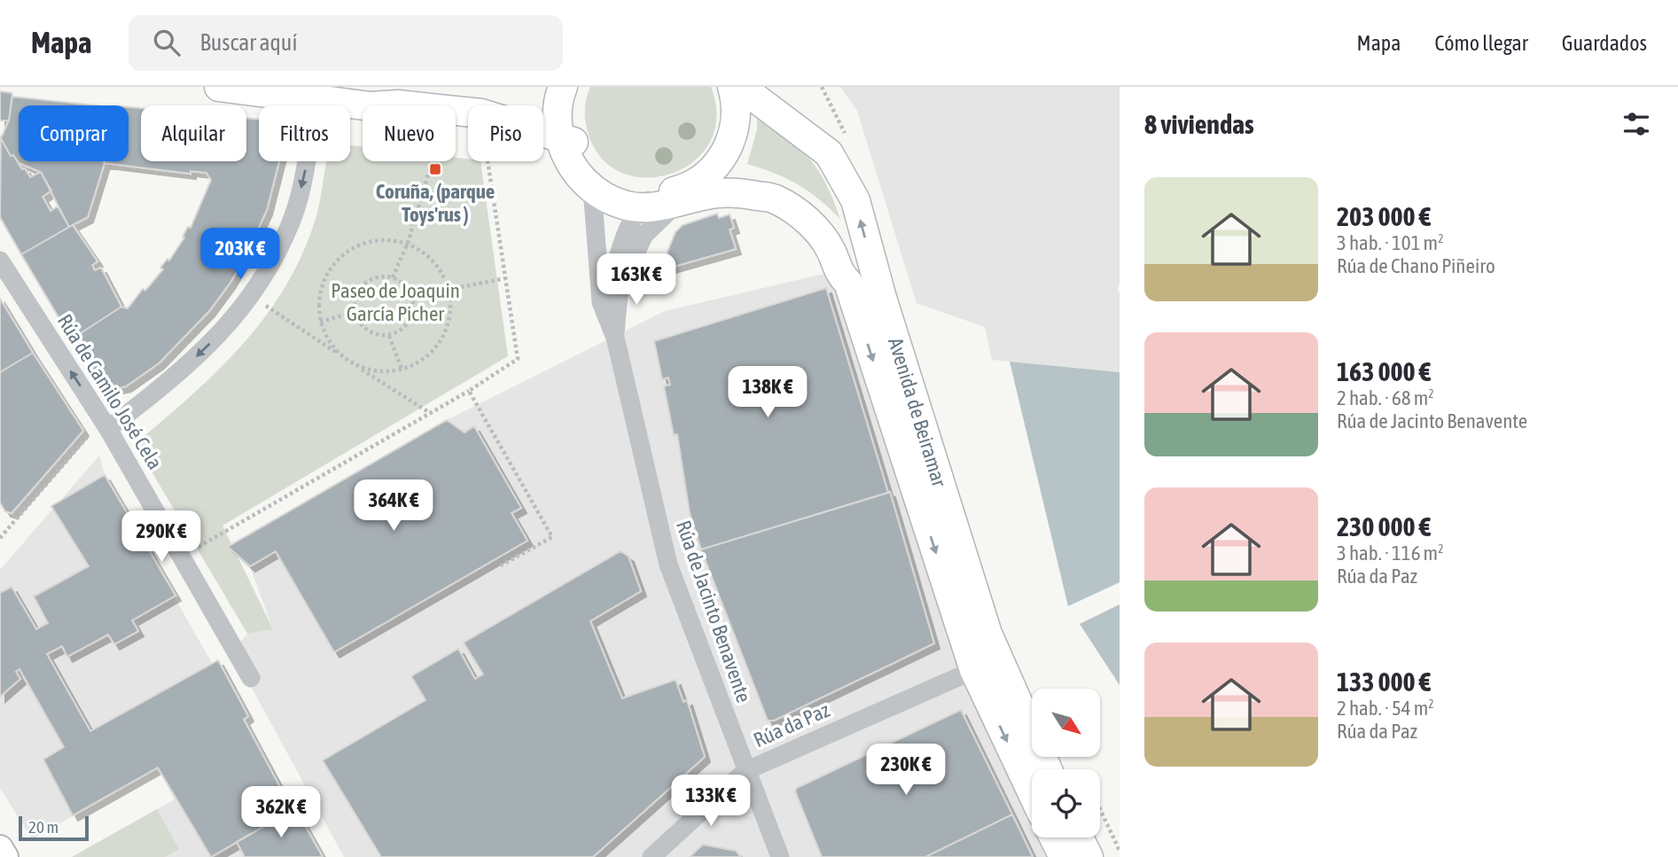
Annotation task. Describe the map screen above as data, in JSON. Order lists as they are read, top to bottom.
{
  "streets": {
    "main road": ["Avenida de Beiramar"],
    "street": ["Rúa de Camilo José Cela", "Rúa de Jacinto Benavente", "Rúa da Paz"]
  },
  "crossings": [
    ["Avenida de Beiramar", "Rúa de Jacinto Benavente"],
    ["Avenida de Beiramar", "Rúa da Paz"],
    ["Rúa de Jacinto Benavente", "Rúa da Paz"]
  ],
  "one_way": ["Rúa de Camilo José Cela"],
  "parks": ["Paseo de Joaquin García Picher"],
  "places": {
    "transit": ["Coruña, (parque Toys'rus )"]
  },
  "scale_bar": "20 m",
  "north": "bottom right",
  "page": {
    "header": "Mapa",
    "search": "Buscar aquí",
    "nav": ["Mapa", "Cómo llegar", "Guardados"],
    "heading": "8 viviendas",
    "chip": [
      "Comprar",
      "Alquilar",
      "Filtros",
      "Nuevo",
      "Piso"
    ],
    "list": [
      {
        "name": "203 000 €",
        "note": "3 hab. · 101 m² · Rúa de Chano Piñeiro"
      },
      {
        "name": "163 000 €",
        "note": "2 hab. · 68 m² · Rúa de Jacinto Benavente"
      },
      {
        "name": "230 000 €",
        "note": "3 hab. · 116 m² · Rúa da Paz"
      },
      {
        "name": "133 000 €",
        "note": "2 hab. · 54 m² · Rúa da Paz"
      }
    ],
    "price": [
      "203K €",
      "163K €",
      "138K €",
      "364K €",
      "290K €",
      "230K €",
      "133K €",
      "362K €"
    ],
    "scale": "20 m"
  }
}
